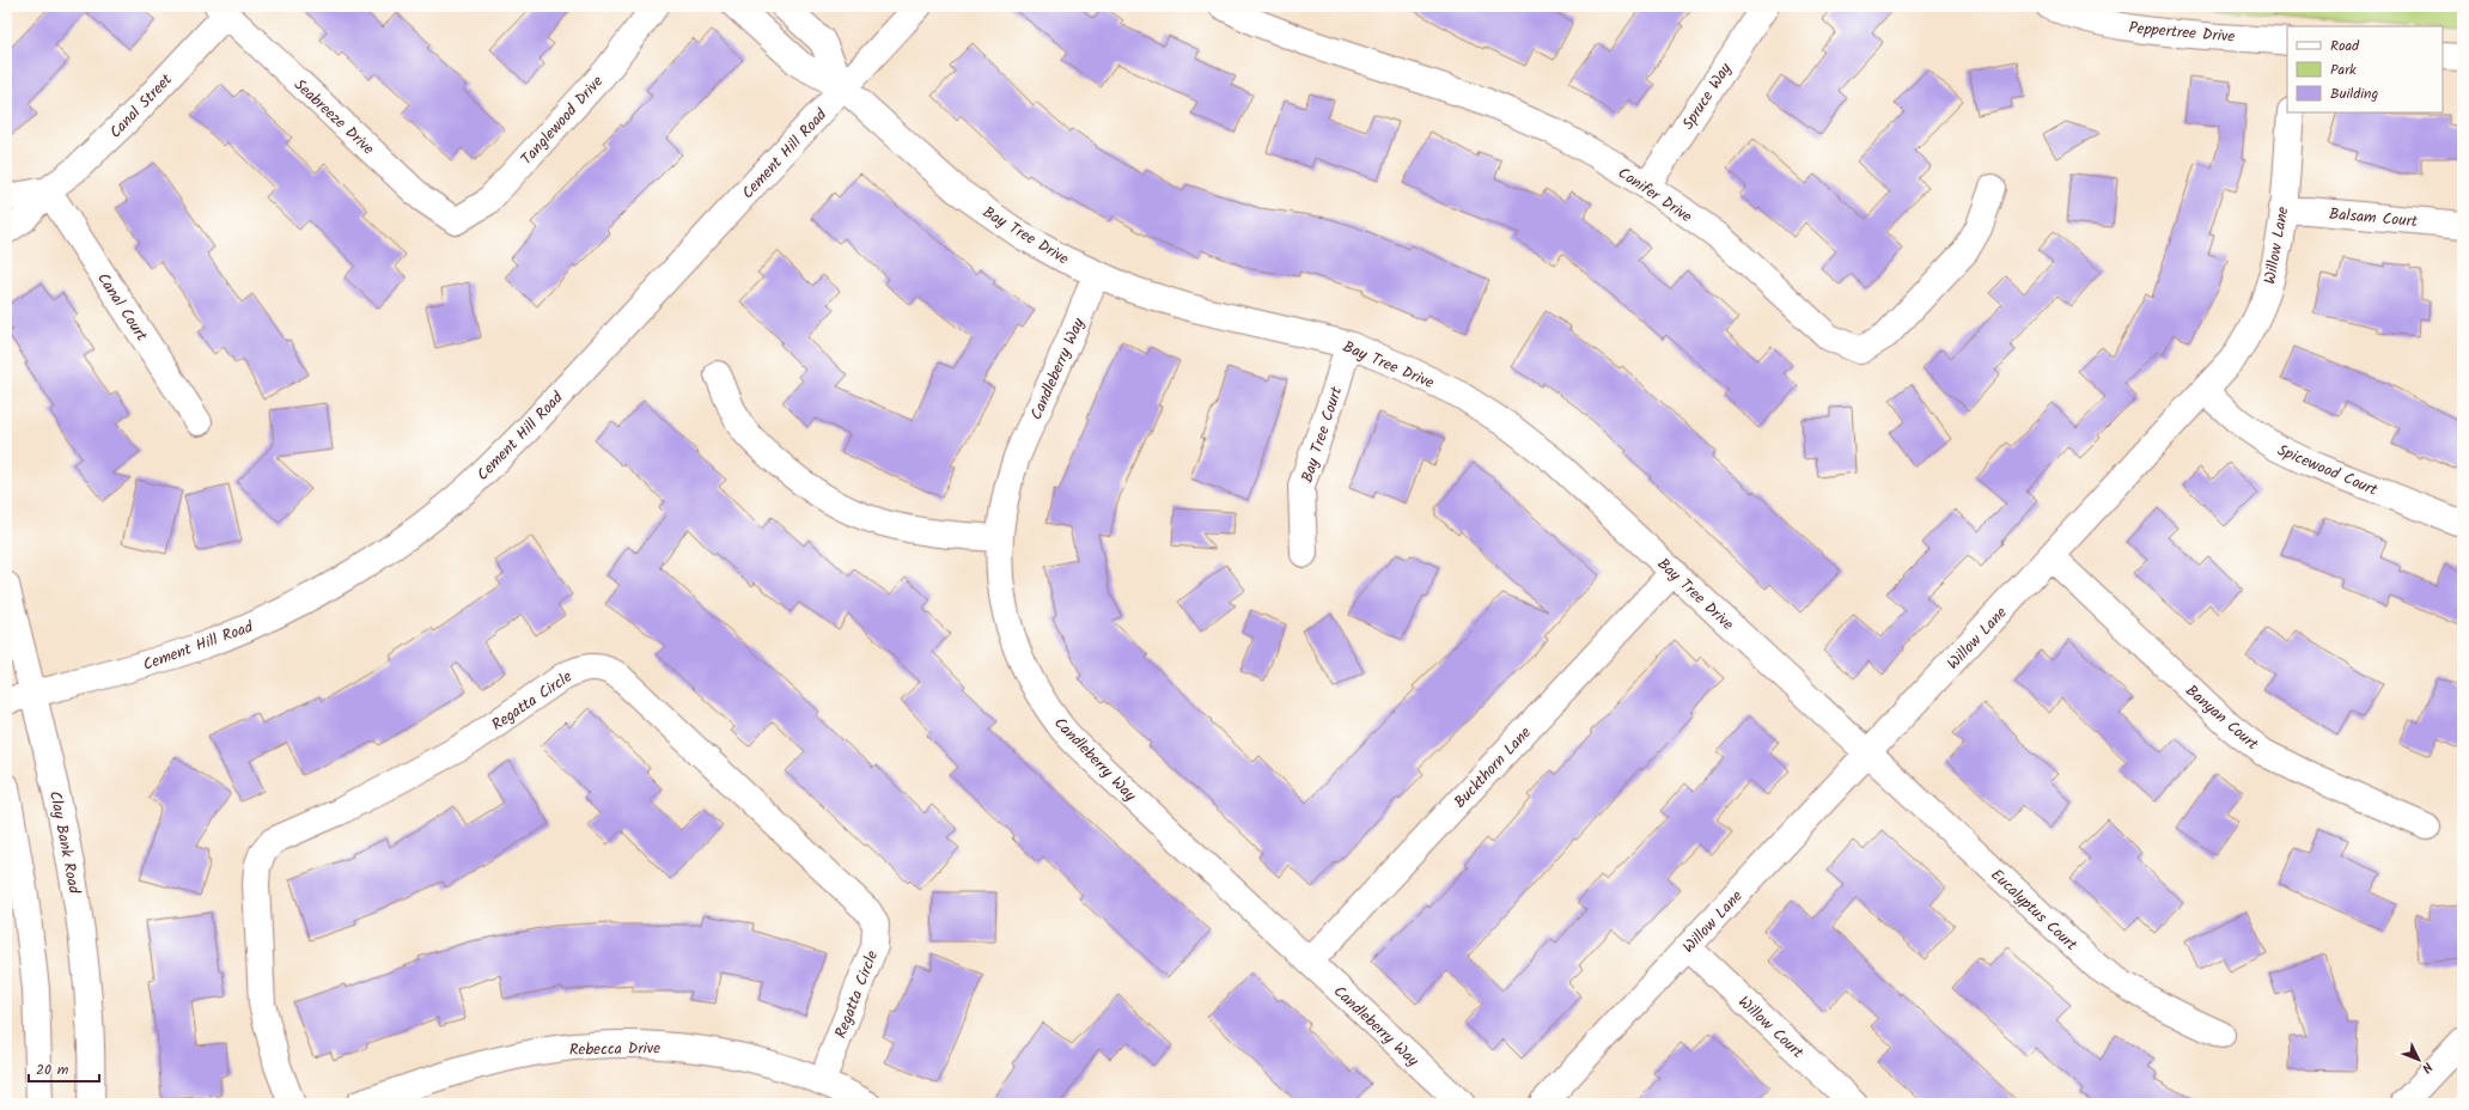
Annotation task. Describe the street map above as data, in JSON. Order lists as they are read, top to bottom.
{
  "streets": {
    "street": [
      "Peppertree Drive",
      "Spruce Way",
      "Canal Street",
      "Seabreeze Drive",
      "Tanglewood Drive",
      "Cement Hill Road",
      "Conifer Drive",
      "Balsam Court",
      "Bay Tree Drive",
      "Willow Lane",
      "Canal Court",
      "Candleberry Way",
      "Bay Tree Court",
      "Spicewood Court",
      "Regatta Circle",
      "Banyan Court",
      "Buckthorn Lane",
      "Clay Bank Road",
      "Eucalyptus Court",
      "Willow Court",
      "Rebecca Drive"
    ]
  },
  "crossings": [
    ["Spruce Way", "Conifer Drive"],
    ["Canal Street", "Seabreeze Drive"],
    ["Canal Street", "Canal Court"],
    ["Seabreeze Drive", "Tanglewood Drive"],
    ["Cement Hill Road", "Bay Tree Drive"],
    ["Cement Hill Road", "Clay Bank Road"],
    ["Balsam Court", "Willow Lane"],
    ["Bay Tree Drive", "Willow Lane"],
    ["Bay Tree Drive", "Candleberry Way"],
    ["Bay Tree Drive", "Bay Tree Court"],
    ["Bay Tree Drive", "Buckthorn Lane"],
    ["Bay Tree Drive", "Eucalyptus Court"],
    ["Willow Lane", "Spicewood Court"],
    ["Willow Lane", "Banyan Court"],
    ["Willow Lane", "Eucalyptus Court"],
    ["Willow Lane", "Willow Court"],
    ["Candleberry Way", "Buckthorn Lane"],
    ["Regatta Circle", "Rebecca Drive"]
  ],
  "legend": ["Road", "Park", "Building"],
  "scale_bar": "20 m",
  "north": "bottom right"
}
